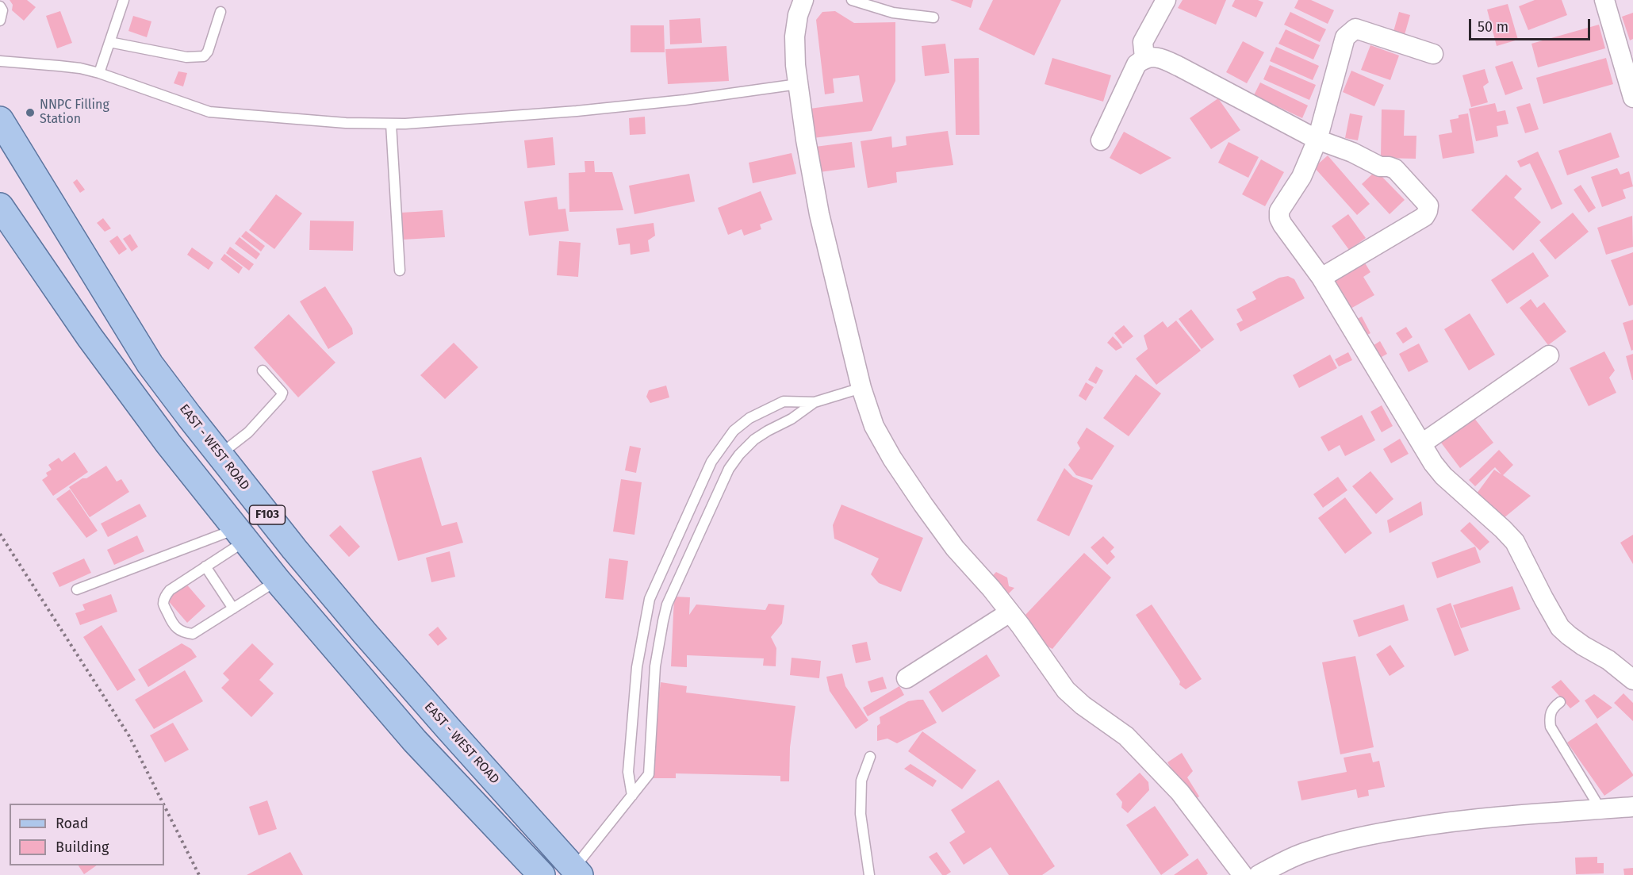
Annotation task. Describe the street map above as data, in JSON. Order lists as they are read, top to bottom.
{
  "streets": {
    "main road": ["EAST - WEST ROAD", "F103"]
  },
  "places": ["NNPC Filling Station"],
  "legend": ["Road", "Building"],
  "scale_bar": "50 m"
}
